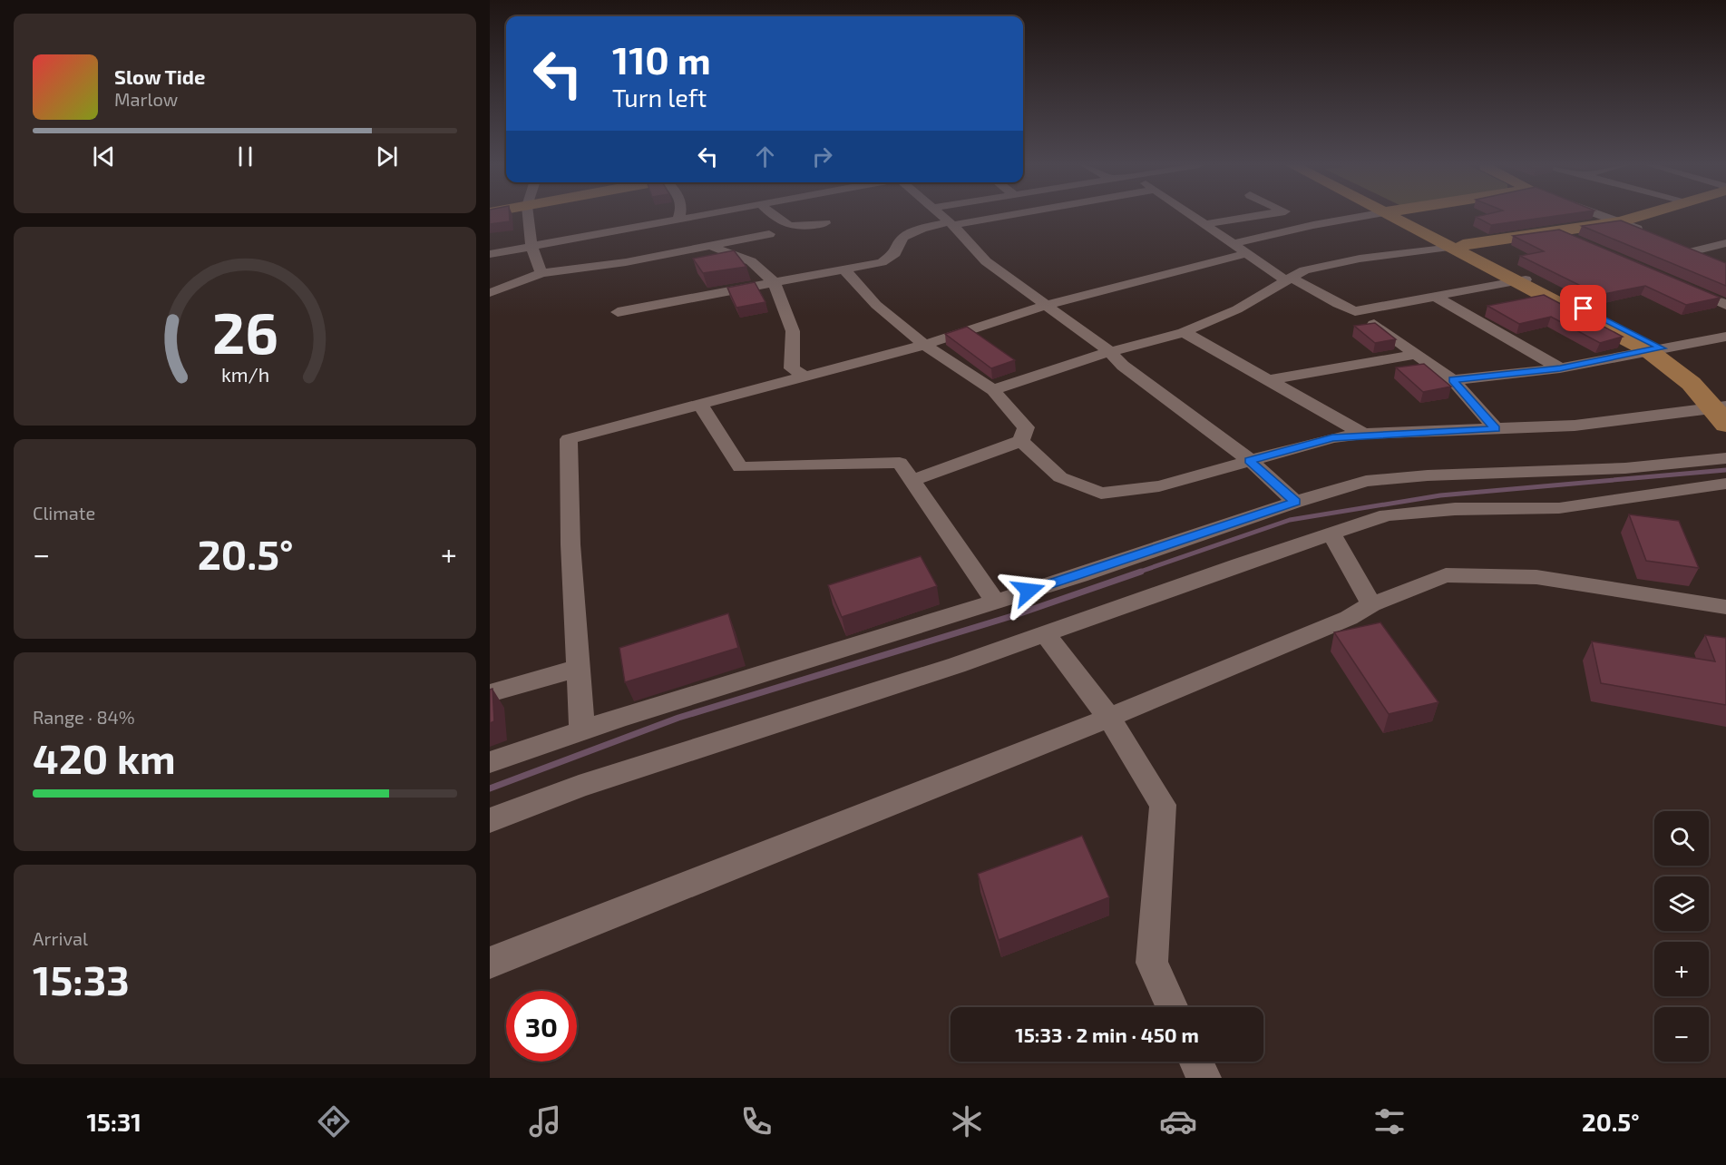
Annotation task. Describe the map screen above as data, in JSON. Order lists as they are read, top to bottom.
{
  "page": {
    "turn": ["110 m", "Turn left"],
    "song": ["Slow Tide", "Marlow"],
    "tile": [
      "Climate",
      ["Range · 84%", "420 km"],
      ["Arrival", "15:33"]
    ],
    "heat": ["−", "20.5°", "+"],
    "map_buttons": ["+", "−"],
    "limit": "30",
    "trip": "15:33 · 2 min · 450 m",
    "tabs": ["15:31", "20.5°"],
    "gauge": ["26", "km/h"]
  }
}
